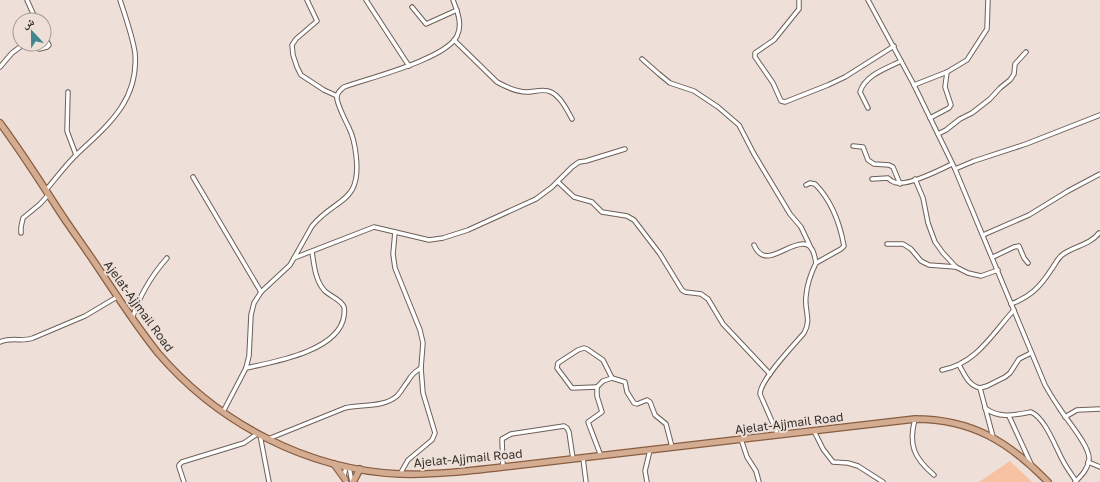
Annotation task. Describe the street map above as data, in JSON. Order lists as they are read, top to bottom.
{
  "streets": {
    "main road": ["Ajelat-Ajjmail Road"]
  },
  "north": "top"
}
